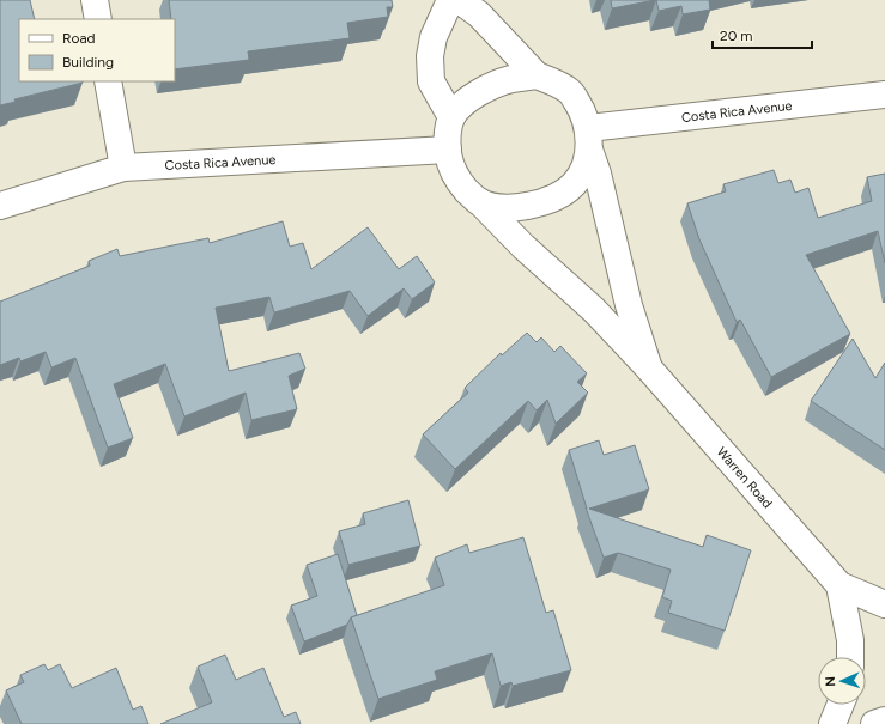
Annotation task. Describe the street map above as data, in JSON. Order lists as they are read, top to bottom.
{
  "streets": {
    "street": ["Costa Rica Avenue", "Warren Road"]
  },
  "crossings": [
    ["Costa Rica Avenue", "Warren Road"]
  ],
  "legend": ["Road", "Building"],
  "scale_bar": "20 m",
  "north": "left"
}
